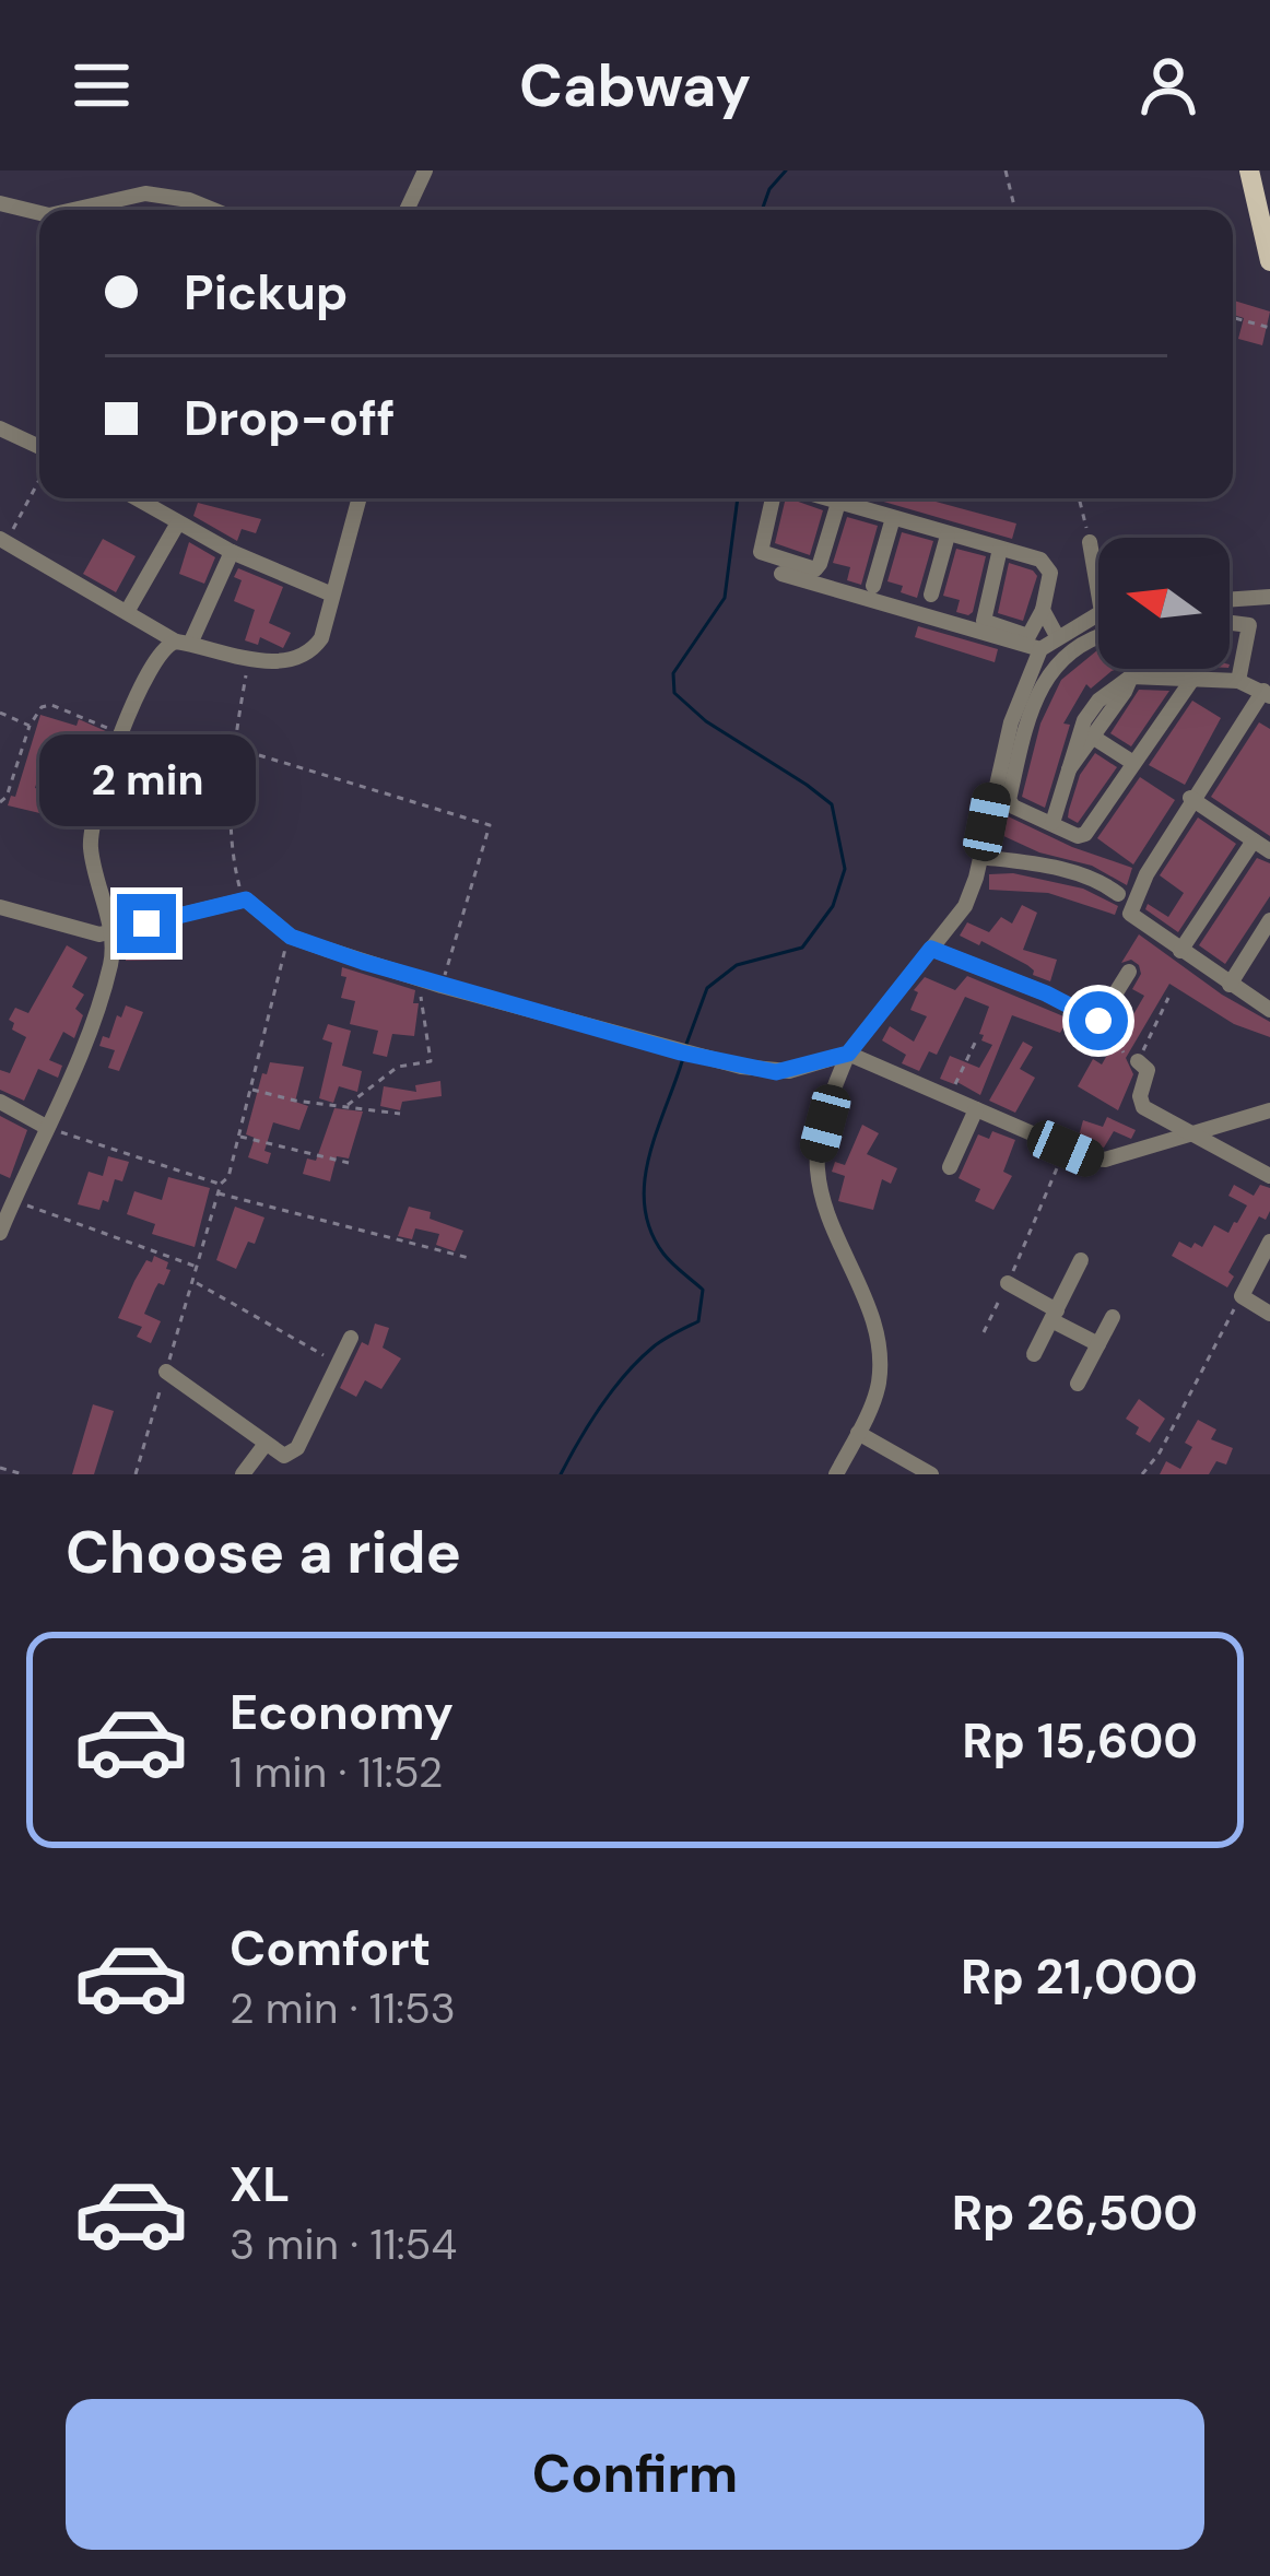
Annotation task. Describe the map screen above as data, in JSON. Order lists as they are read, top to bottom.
{
  "north": "left",
  "page": {
    "header": "Cabway",
    "banner": ["Pickup", "Drop-off"],
    "bubble": "2 min",
    "heading": "Choose a ride",
    "list": [
      {
        "name": "Economy",
        "note": "1 min · 11:52",
        "value": "Rp 15,600"
      },
      {
        "name": "Comfort",
        "note": "2 min · 11:53",
        "value": "Rp 21,000"
      },
      {
        "name": "XL",
        "note": "3 min · 11:54",
        "value": "Rp 26,500"
      }
    ],
    "buttons": "Confirm"
  }
}
